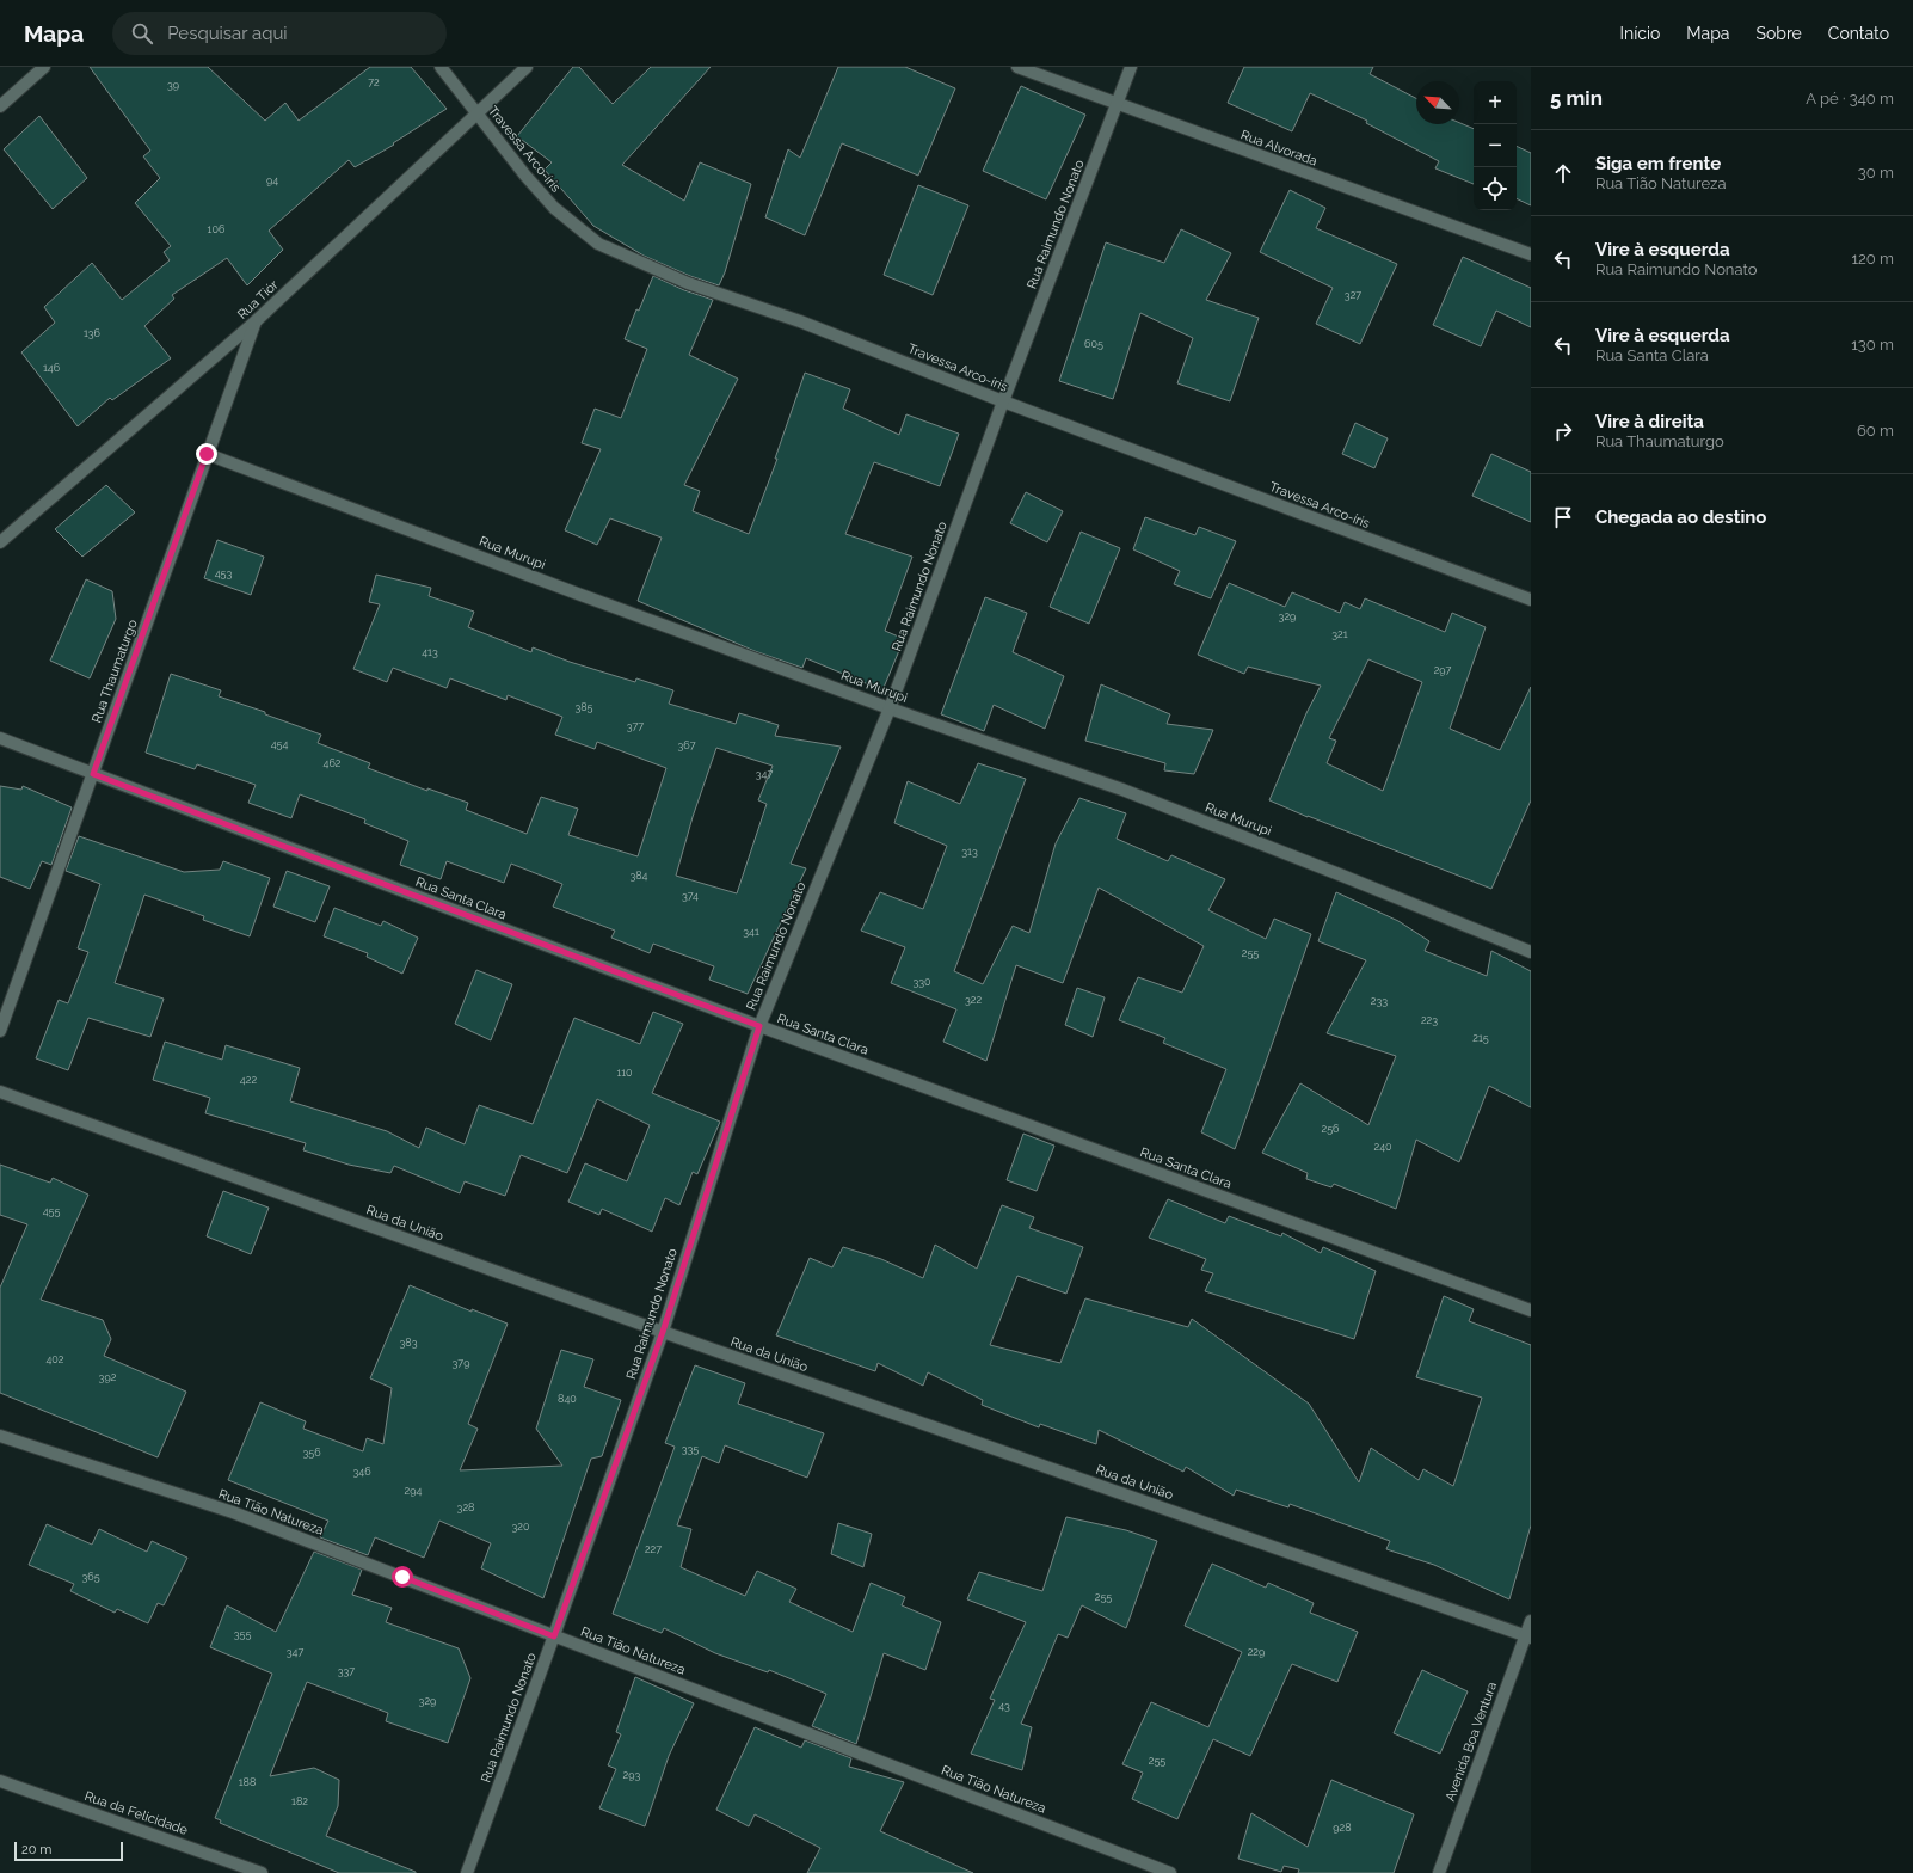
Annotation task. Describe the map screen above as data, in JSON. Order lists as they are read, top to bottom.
{
  "streets": {
    "street": [
      "Rua Alvorada",
      "Travessa Arco-íris",
      "Rua Raimundo Nonato",
      "Rua Tiór",
      "Rua Murupi",
      "Rua Thaumaturgo",
      "Rua Santa Clara",
      "Rua da União",
      "Rua Tião Natureza",
      "Avenida Boa Ventura",
      "Rua da Felicidade"
    ]
  },
  "crossings": [
    ["Rua Alvorada", "Rua Raimundo Nonato"],
    ["Travessa Arco-íris", "Rua Raimundo Nonato"],
    ["Travessa Arco-íris", "Rua Tiór"],
    ["Rua Raimundo Nonato", "Rua Murupi"],
    ["Rua Raimundo Nonato", "Rua Santa Clara"],
    ["Rua Raimundo Nonato", "Rua da União"],
    ["Rua Raimundo Nonato", "Rua Tião Natureza"],
    ["Rua Tiór", "Rua Thaumaturgo"],
    ["Rua Murupi", "Rua Thaumaturgo"],
    ["Rua Thaumaturgo", "Rua Santa Clara"],
    ["Rua da União", "Avenida Boa Ventura"]
  ],
  "house_numbers": [
    "72",
    "39",
    "94",
    "106",
    "327",
    "136",
    "605",
    "146",
    "453",
    "329",
    "321",
    "413",
    "297",
    "385",
    "377",
    "454",
    "367",
    "462",
    "347",
    "313",
    "384",
    "374",
    "341",
    "255",
    "330",
    "322",
    "233",
    "223",
    "215",
    "110",
    "422",
    "256",
    "240",
    "455",
    "383",
    "402",
    "379",
    "392",
    "840",
    "335",
    "356",
    "346",
    "294",
    "328",
    "320",
    "227",
    "365",
    "255",
    "355",
    "347",
    "229",
    "337",
    "329",
    "43",
    "255",
    "293",
    "188",
    "182",
    "928"
  ],
  "scale_bar": "20 m",
  "north": "top left",
  "page": {
    "header": "Mapa",
    "search": "Pesquisar aqui",
    "nav": [
      "Início",
      "Mapa",
      "Sobre",
      "Contato"
    ],
    "heading": ["5 min", "A pé · 340 m"],
    "map_buttons": ["+", "−"],
    "list": [
      ["Siga em frente", "Rua Tião Natureza", "30 m"],
      ["Vire à esquerda", "Rua Raimundo Nonato", "120 m"],
      ["Vire à esquerda", "Rua Santa Clara", "130 m"],
      ["Vire à direita", "Rua Thaumaturgo", "60 m"],
      "Chegada ao destino"
    ],
    "scale": "20 m"
  }
}
